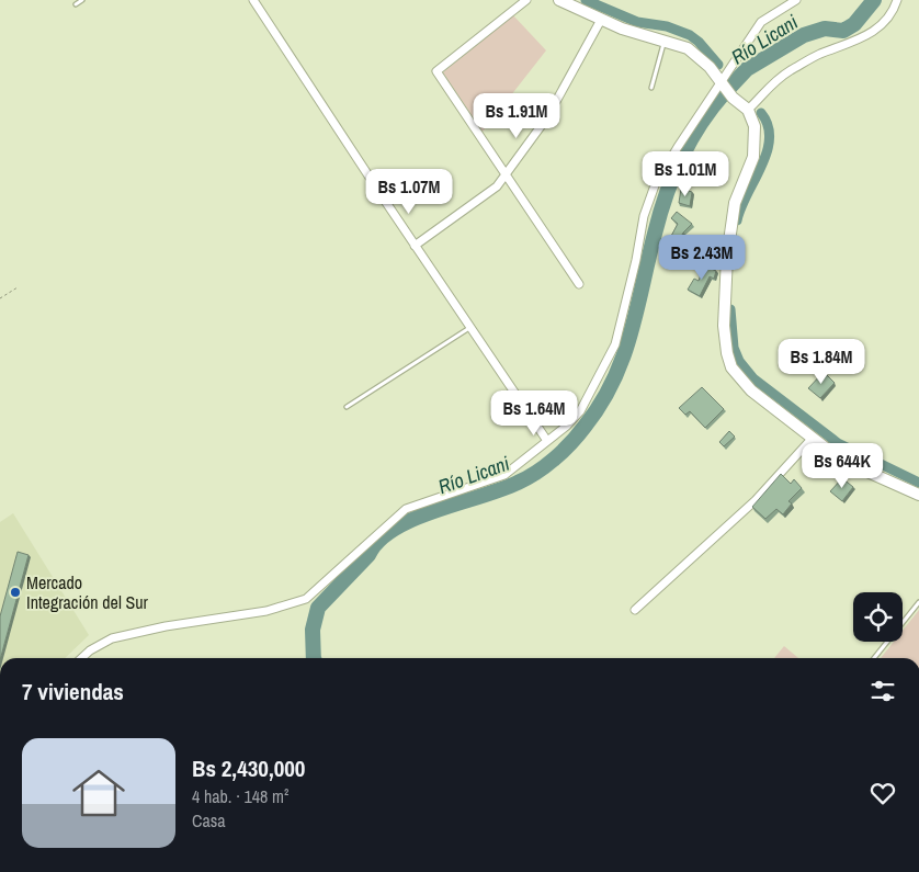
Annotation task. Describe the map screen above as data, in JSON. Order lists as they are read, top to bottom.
{
  "water": ["Río Licani"],
  "places": ["Mercado Integración del Sur"],
  "page": {
    "price": [
      "Bs 1.91M",
      "Bs 1.01M",
      "Bs 1.07M",
      "Bs 2.43M",
      "Bs 1.84M",
      "Bs 1.64M",
      "Bs 644K"
    ],
    "heading": "7 viviendas",
    "list": [
      {
        "name": "Bs 2,430,000",
        "note": "4 hab. · 148 m² · Casa"
      }
    ]
  }
}
